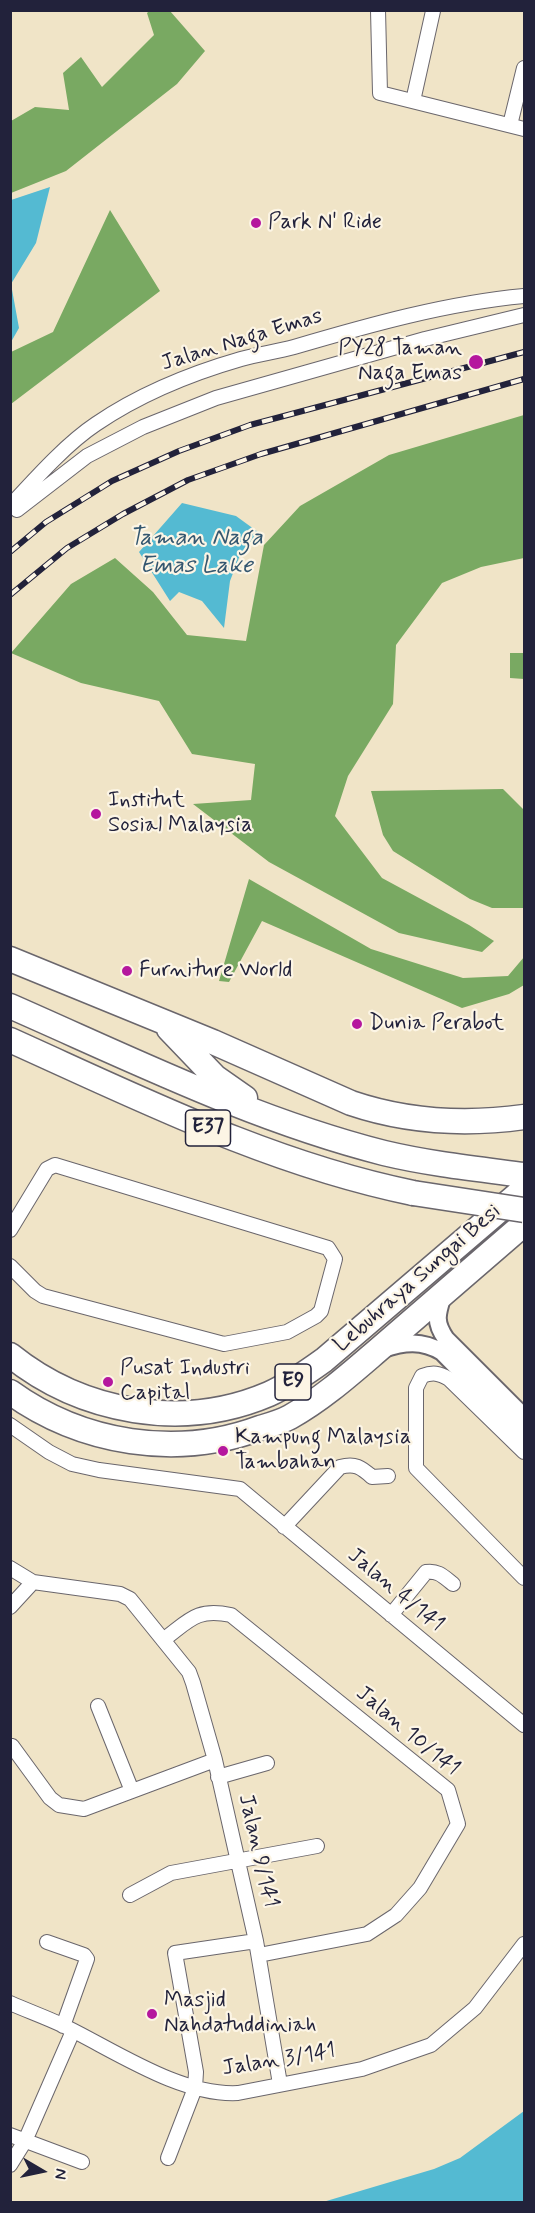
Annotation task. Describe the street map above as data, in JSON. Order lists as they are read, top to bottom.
{
  "streets": {
    "highway": ["E37", "Lebuhraya Sungai Besi", "E9"],
    "street": [
      "Jalan Naga Emas",
      "Jalan 4/141",
      "Jalan 10/141",
      "Jalan 9/141",
      "Jalan 3/141"
    ]
  },
  "crossings": [
    ["Jalan 10/141", "Jalan 9/141"],
    ["Jalan 10/141", "Jalan 3/141"],
    ["Jalan 9/141", "Jalan 3/141"]
  ],
  "water": ["Taman Naga Emas Lake"],
  "places": [
    "Park N' Ride",
    "PY28 Taman Naga Emas",
    "Institut Sosial Malaysia",
    "Furniture World",
    "Dunia Perabot",
    "Pusat Industri Capital",
    "Kampung Malaysia Tambahan",
    "Masjid Nahdatuddiniah"
  ],
  "north": "right"
}
